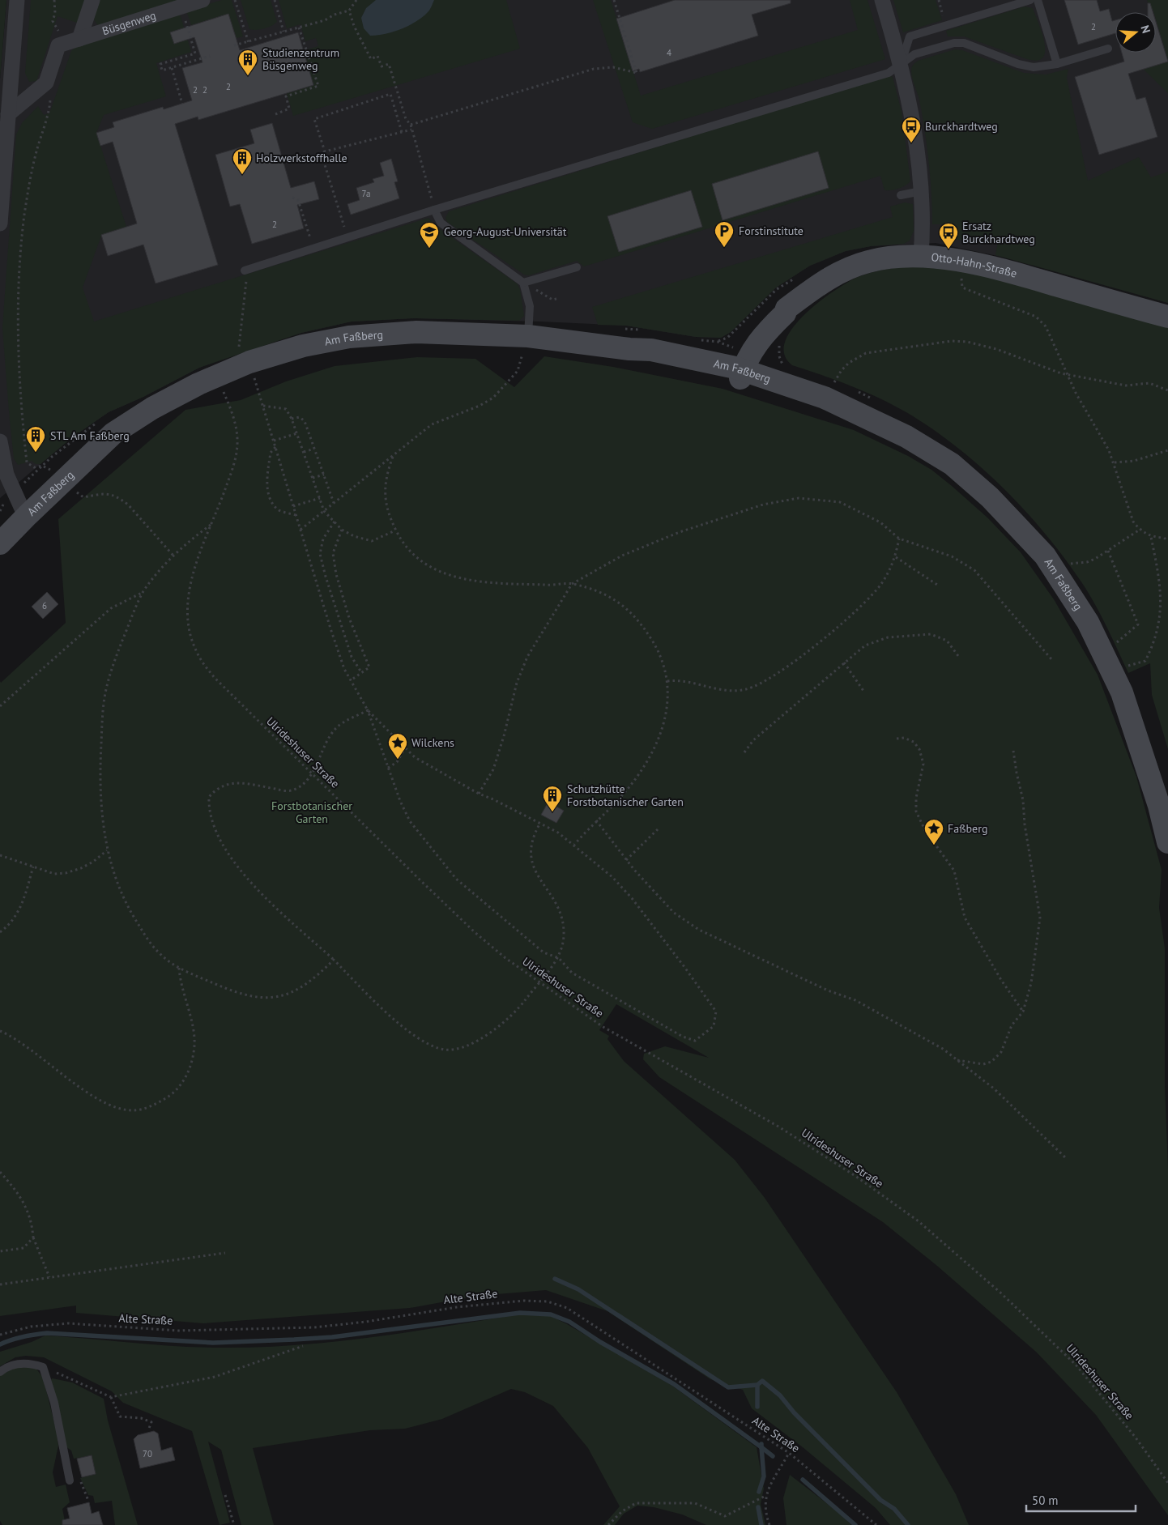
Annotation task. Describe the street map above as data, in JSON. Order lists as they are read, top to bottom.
{
  "streets": {
    "street": ["Büsgenweg", "Otto-Hahn-Straße", "Am Faßberg"],
    "path": ["Ulrideshuser Straße", "Alte Straße"]
  },
  "crossings": [
    ["Otto-Hahn-Straße", "Am Faßberg"],
    ["Am Faßberg", "Ulrideshuser Straße"]
  ],
  "parks": ["Forstbotanischer Garten"],
  "places": {
    "building": [
      "Studienzentrum Büsgenweg",
      "Holzwerkstoffhalle",
      "STL Am Faßberg",
      "Schutzhütte Forstbotanischer Garten"
    ],
    "bus stop": ["Burckhardtweg", "Ersatz Burckhardtweg"],
    "parking": ["Forstinstitute"],
    "school or university": ["Georg-August-Universität"],
    "place": ["Wilckens", "Faßberg"]
  },
  "house_numbers": [
    "2",
    "4",
    "2",
    "2",
    "2",
    "7a",
    "2",
    "6",
    "70"
  ],
  "scale_bar": "50 m",
  "north": "right"
}
